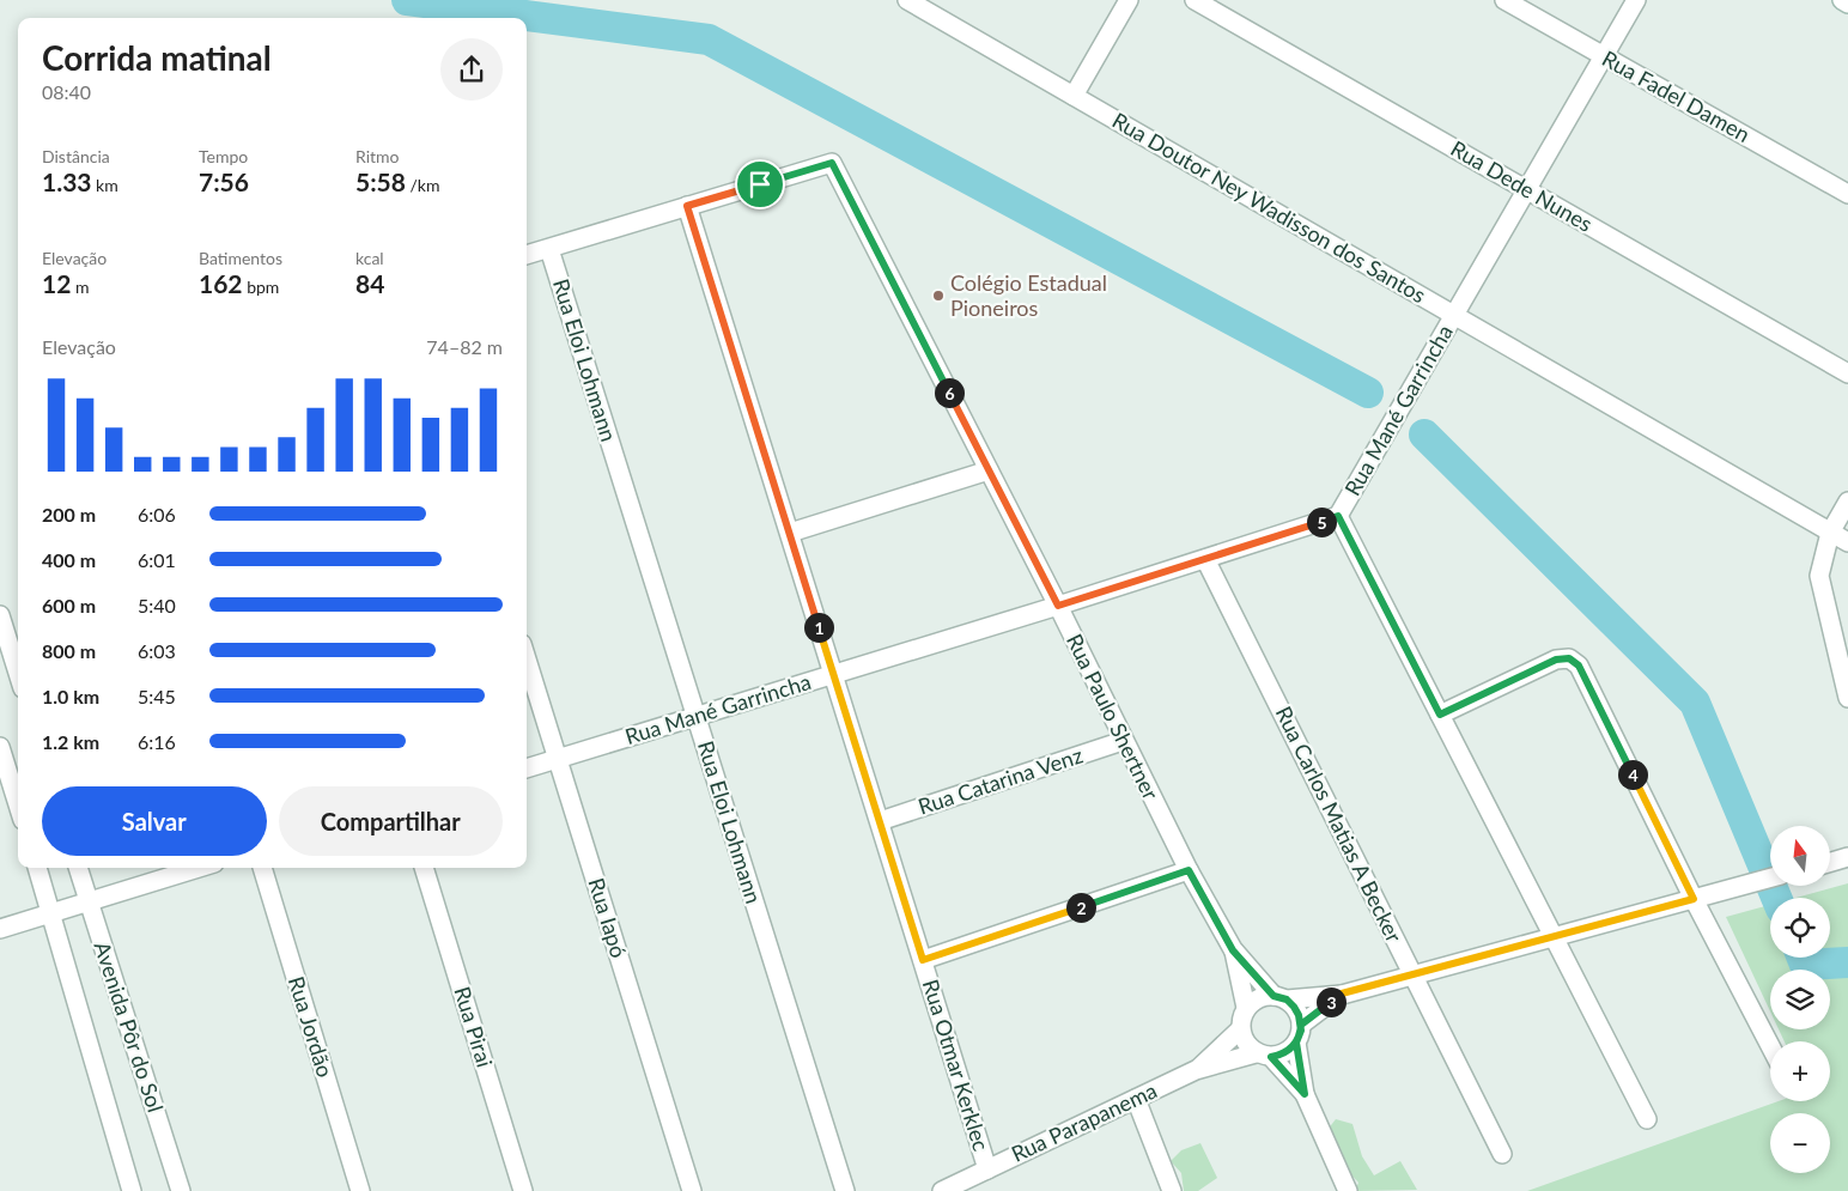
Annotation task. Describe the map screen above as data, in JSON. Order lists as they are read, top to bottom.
{
  "streets": {
    "street": [
      "Rua Fadel Damen",
      "Rua Dede Nunes",
      "Rua Doutor Ney Wadisson dos Santos",
      "Rua Eloi Lohmann",
      "Rua Mané Garrincha",
      "Rua Paulo Shertner",
      "Rua Catarina Venz",
      "Rua Carlos Matias A Becker",
      "Rua Iapó",
      "Avenida Pôr do Sol",
      "Rua Jordão",
      "Rua Pirai",
      "Rua Otmar Kerklec",
      "Rua Parapanema"
    ]
  },
  "crossings": [
    ["Rua Fadel Damen", "Rua Mané Garrincha"],
    ["Rua Dede Nunes", "Rua Mané Garrincha"],
    ["Rua Doutor Ney Wadisson dos Santos", "Rua Mané Garrincha"],
    ["Rua Eloi Lohmann", "Rua Mané Garrincha"],
    ["Rua Mané Garrincha", "Rua Paulo Shertner"],
    ["Rua Mané Garrincha", "Rua Carlos Matias A Becker"],
    ["Rua Mané Garrincha", "Rua Iapó"],
    ["Rua Mané Garrincha", "Rua Otmar Kerklec"],
    ["Rua Paulo Shertner", "Rua Catarina Venz"],
    ["Rua Paulo Shertner", "Rua Otmar Kerklec"],
    ["Rua Paulo Shertner", "Rua Parapanema"],
    ["Rua Catarina Venz", "Rua Otmar Kerklec"],
    ["Rua Otmar Kerklec", "Rua Parapanema"]
  ],
  "places": ["Colégio Estadual Pioneiros"],
  "north": "top",
  "page": {
    "heading": ["Corrida matinal", "08:40"],
    "stats": [
      ["Distância", "1.33 km"],
      ["Tempo", "7:56"],
      ["Ritmo", "5:58 /km"],
      ["Elevação", "12 m"],
      ["Batimentos", "162 bpm"],
      ["kcal", "84"]
    ],
    "chart": ["Elevação", "74–82 m"],
    "pins": [
      "6",
      "5",
      "1",
      "4",
      "2",
      "3"
    ],
    "list": [
      {
        "name": "200 m",
        "note": "6:06"
      },
      {
        "name": "400 m",
        "note": "6:01"
      },
      {
        "name": "600 m",
        "note": "5:40"
      },
      {
        "name": "800 m",
        "note": "6:03"
      },
      {
        "name": "1.0 km",
        "note": "5:45"
      },
      {
        "name": "1.2 km",
        "note": "6:16"
      }
    ],
    "buttons": ["Salvar", "Compartilhar"],
    "map_buttons": ["+", "−"]
  }
}
